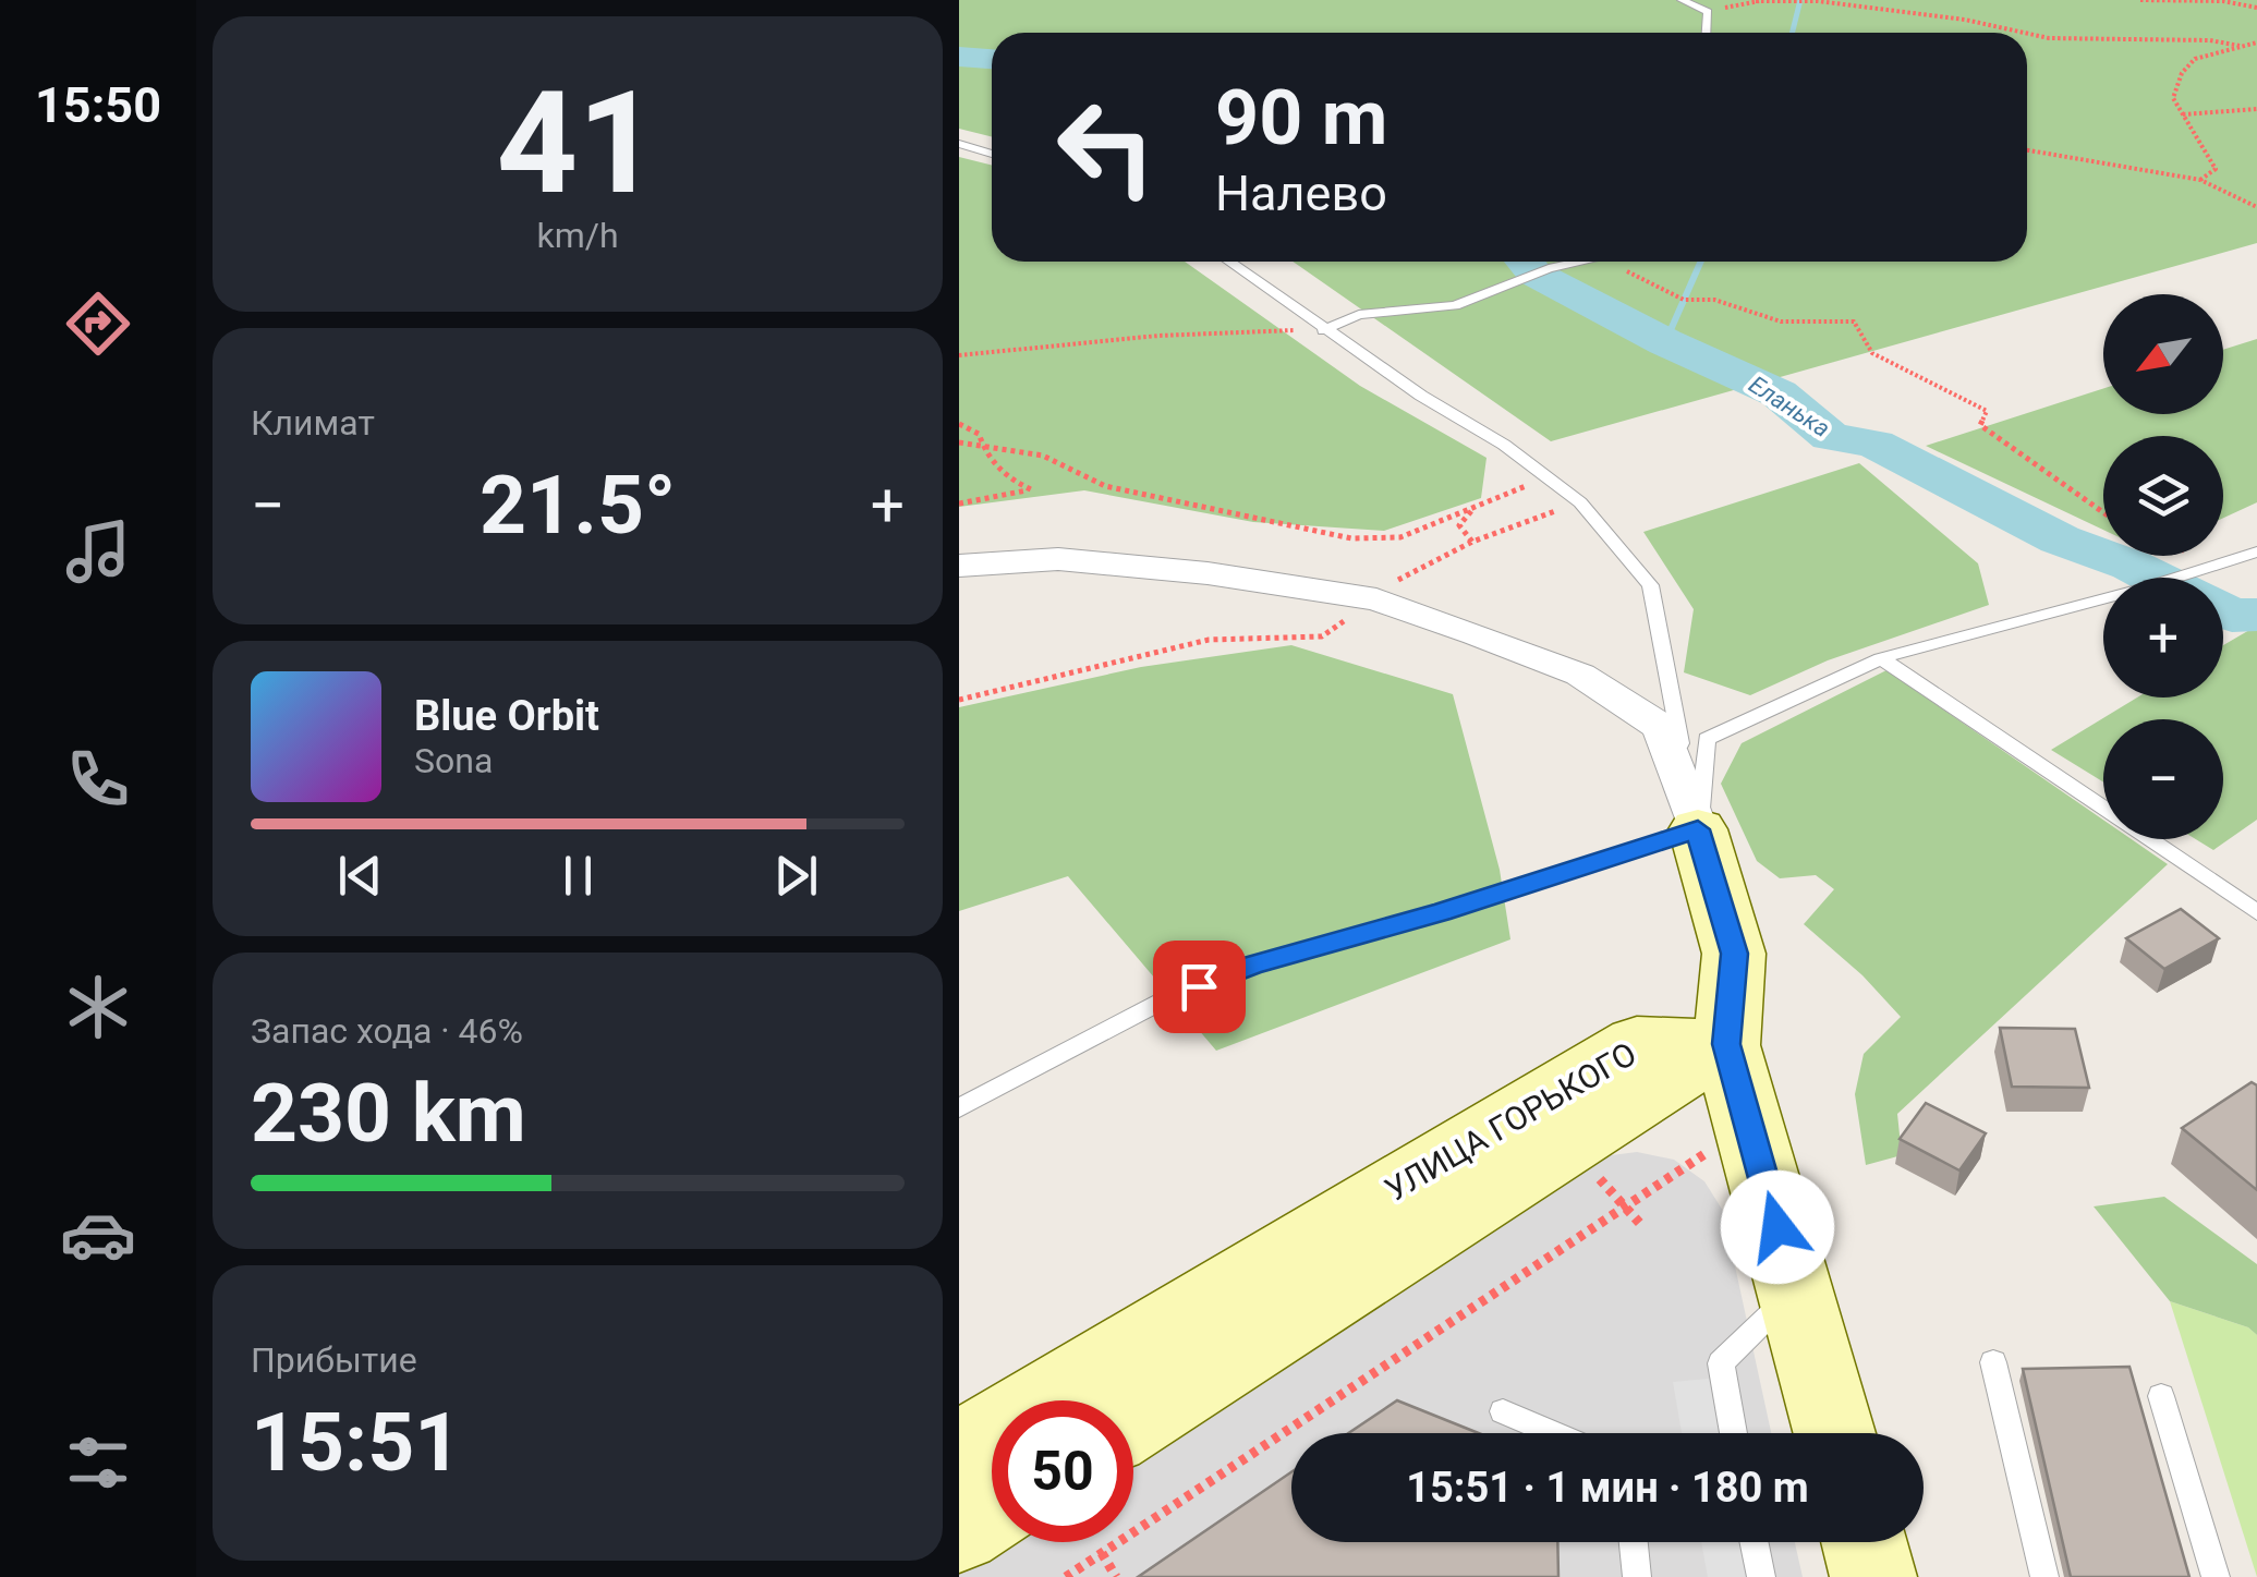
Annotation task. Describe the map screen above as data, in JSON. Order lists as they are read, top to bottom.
{
  "streets": {
    "main road": ["УЛИЦА ГОРЬКОГО"]
  },
  "water": ["Еланька"],
  "north": "bottom left",
  "page": {
    "tabs": "15:50",
    "tile": [
      ["41", "km/h"],
      "Климат",
      ["Запас хода · 46%", "230 km"],
      ["Прибытие", "15:51"]
    ],
    "turn": ["90 m", "Налево"],
    "map_buttons": ["+", "−"],
    "heat": ["−", "21.5°", "+"],
    "song": ["Blue Orbit", "Sona"],
    "limit": "50",
    "trip": "15:51 · 1 мин · 180 m"
  }
}
